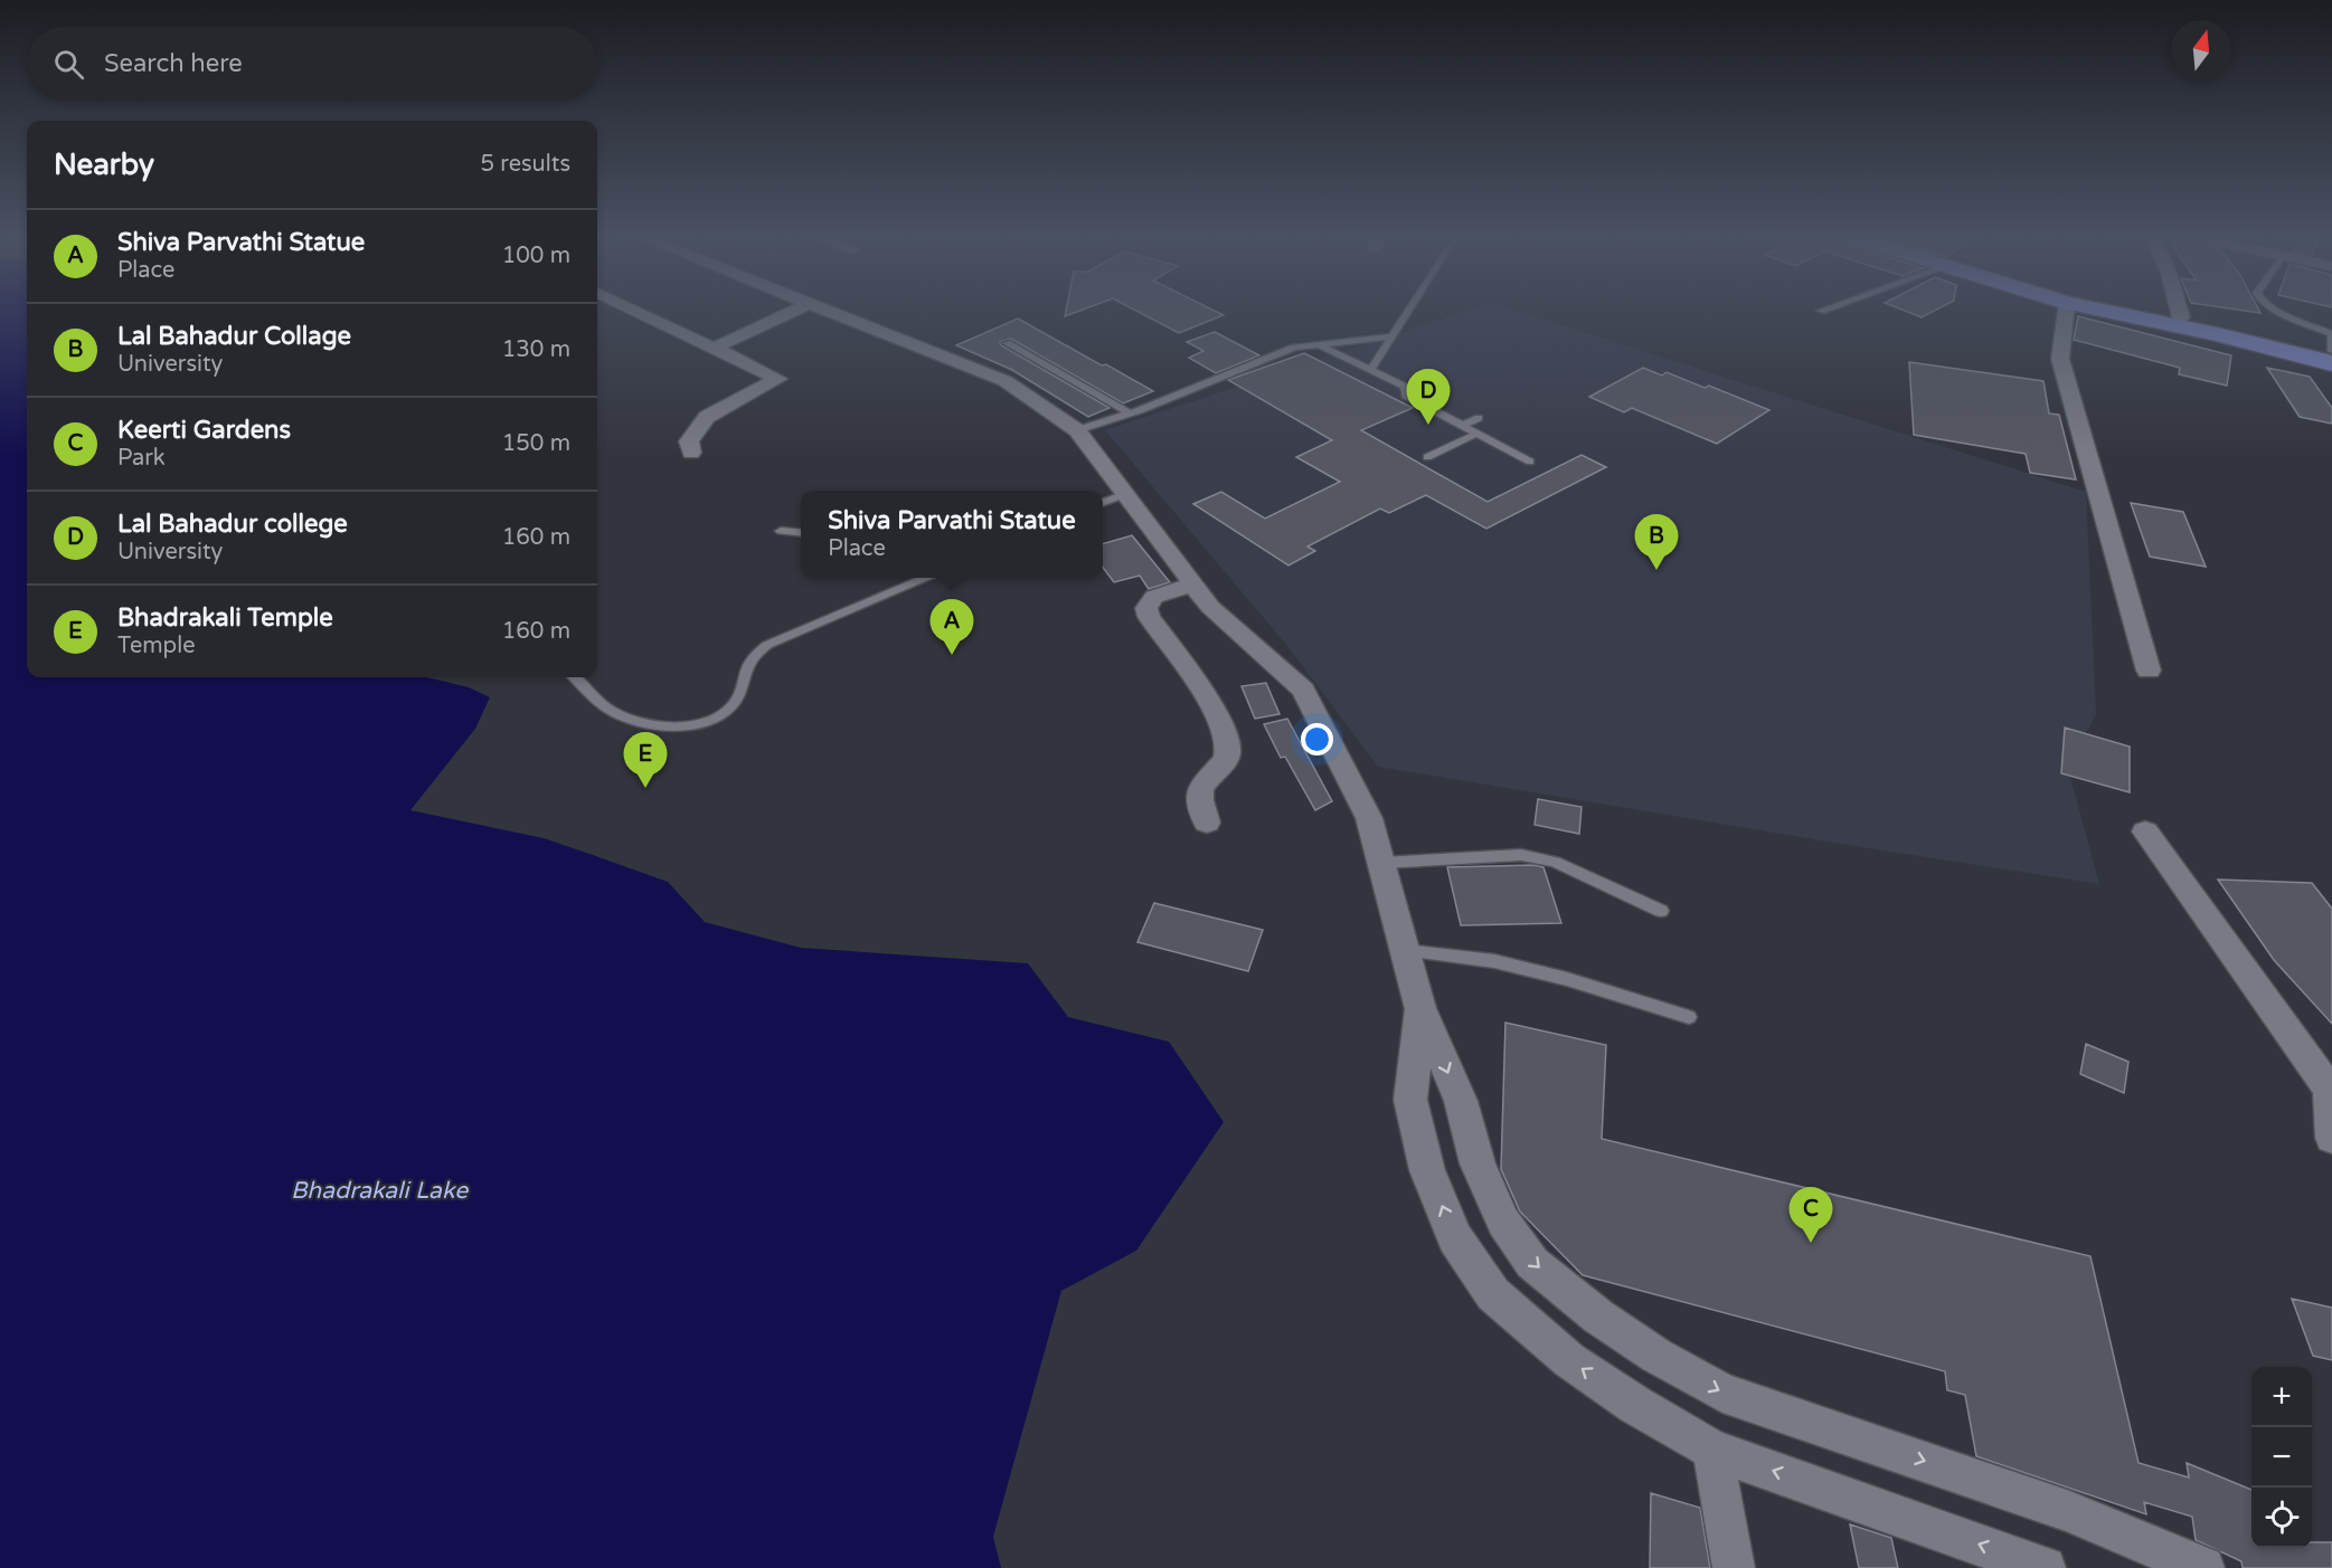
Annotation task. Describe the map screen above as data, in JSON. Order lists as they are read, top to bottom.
{
  "water": ["Bhadrakali Lake"],
  "north": "top",
  "page": {
    "search": "Search here",
    "heading": ["Nearby", "5 results"],
    "list": [
      {
        "mark": "A",
        "name": "Shiva Parvathi Statue",
        "note": "Place",
        "value": "100 m"
      },
      {
        "mark": "B",
        "name": "Lal Bahadur Collage",
        "note": "University",
        "value": "130 m"
      },
      {
        "mark": "C",
        "name": "Keerti Gardens",
        "note": "Park",
        "value": "150 m"
      },
      {
        "mark": "D",
        "name": "Lal Bahadur college",
        "note": "University",
        "value": "160 m"
      },
      {
        "mark": "E",
        "name": "Bhadrakali Temple",
        "note": "Temple",
        "value": "160 m"
      }
    ],
    "pins": [
      "D",
      "B",
      "A",
      "E",
      "C"
    ],
    "popup": ["Shiva Parvathi Statue", "Place"],
    "map_buttons": ["+", "−"]
  }
}
